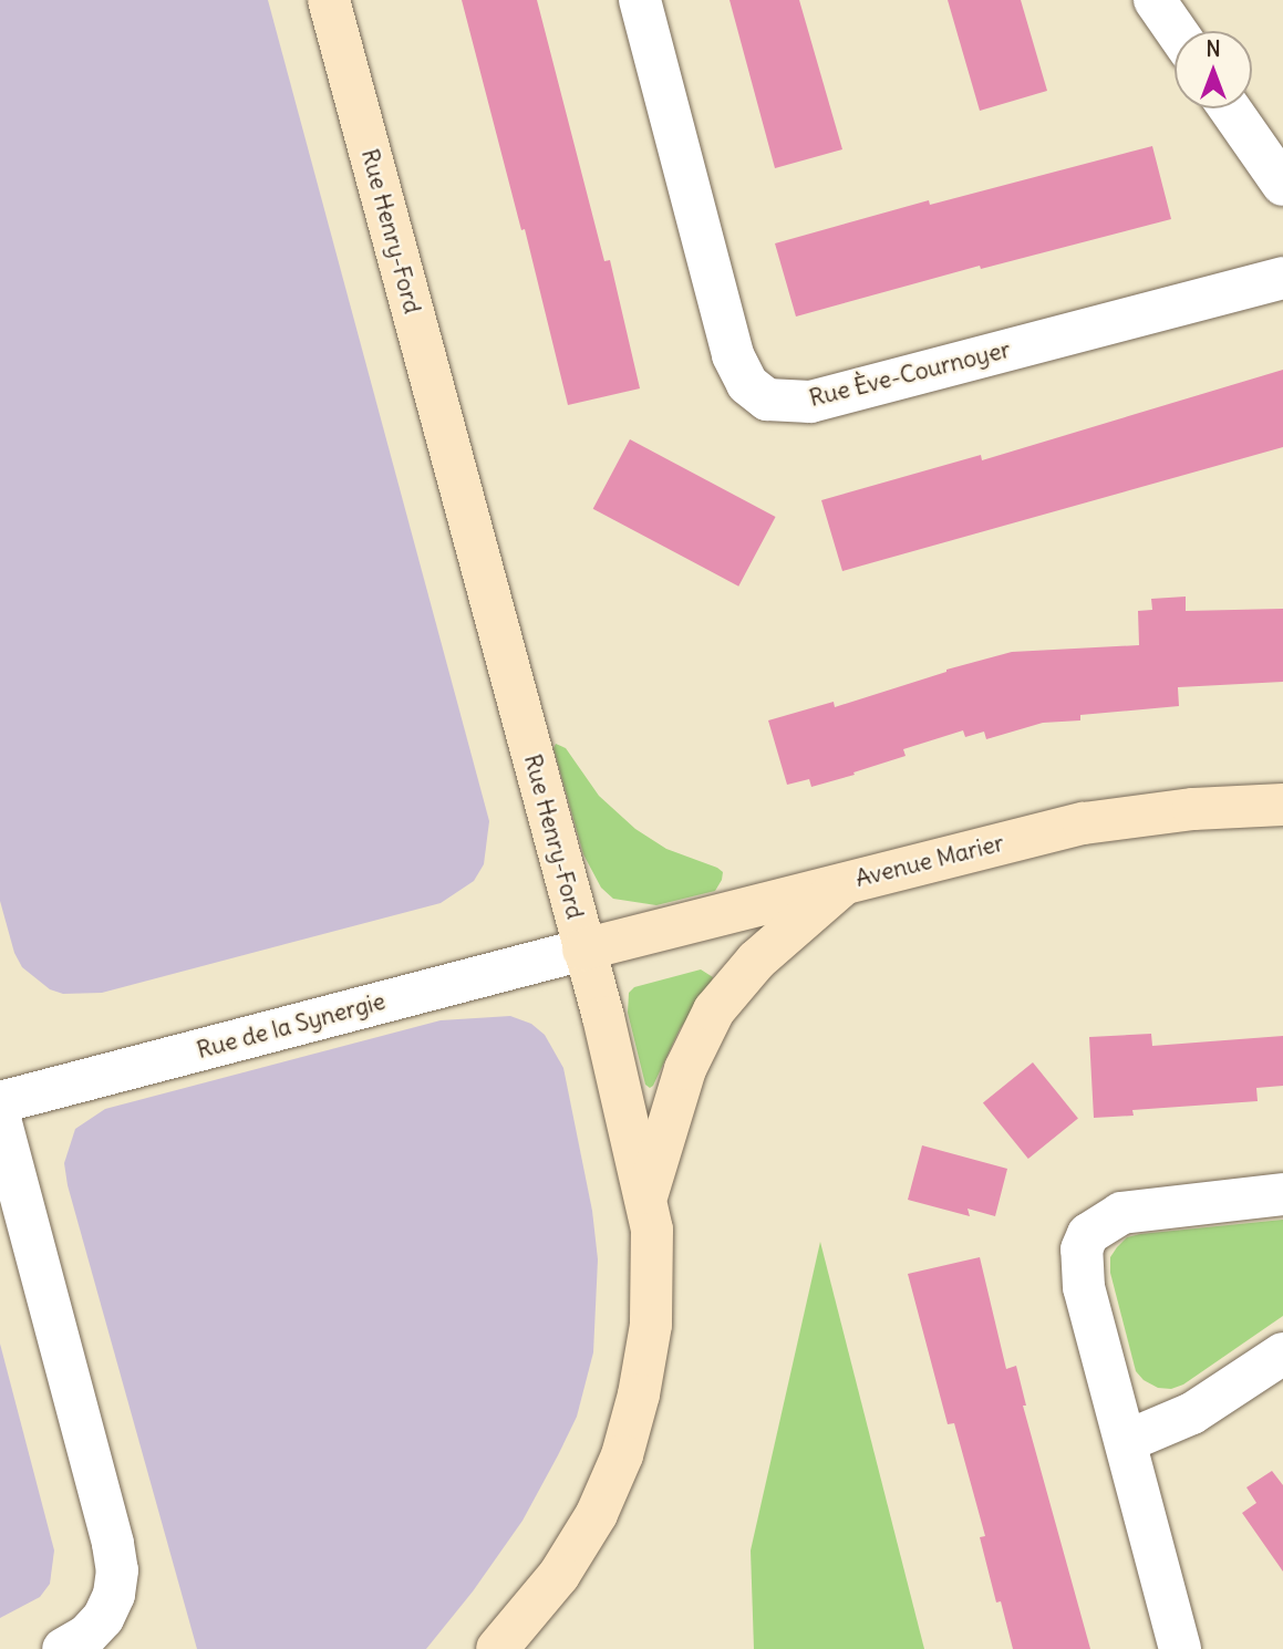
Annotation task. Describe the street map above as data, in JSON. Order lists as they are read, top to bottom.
{
  "streets": {
    "street": [
      "Rue Henry-Ford",
      "Rue Ève-Cournoyer",
      "Avenue Marier",
      "Rue de la Synergie"
    ]
  },
  "crossings": [
    ["Rue Henry-Ford", "Avenue Marier"],
    ["Rue Henry-Ford", "Rue de la Synergie"],
    ["Avenue Marier", "Rue de la Synergie"]
  ],
  "north": "top"
}
